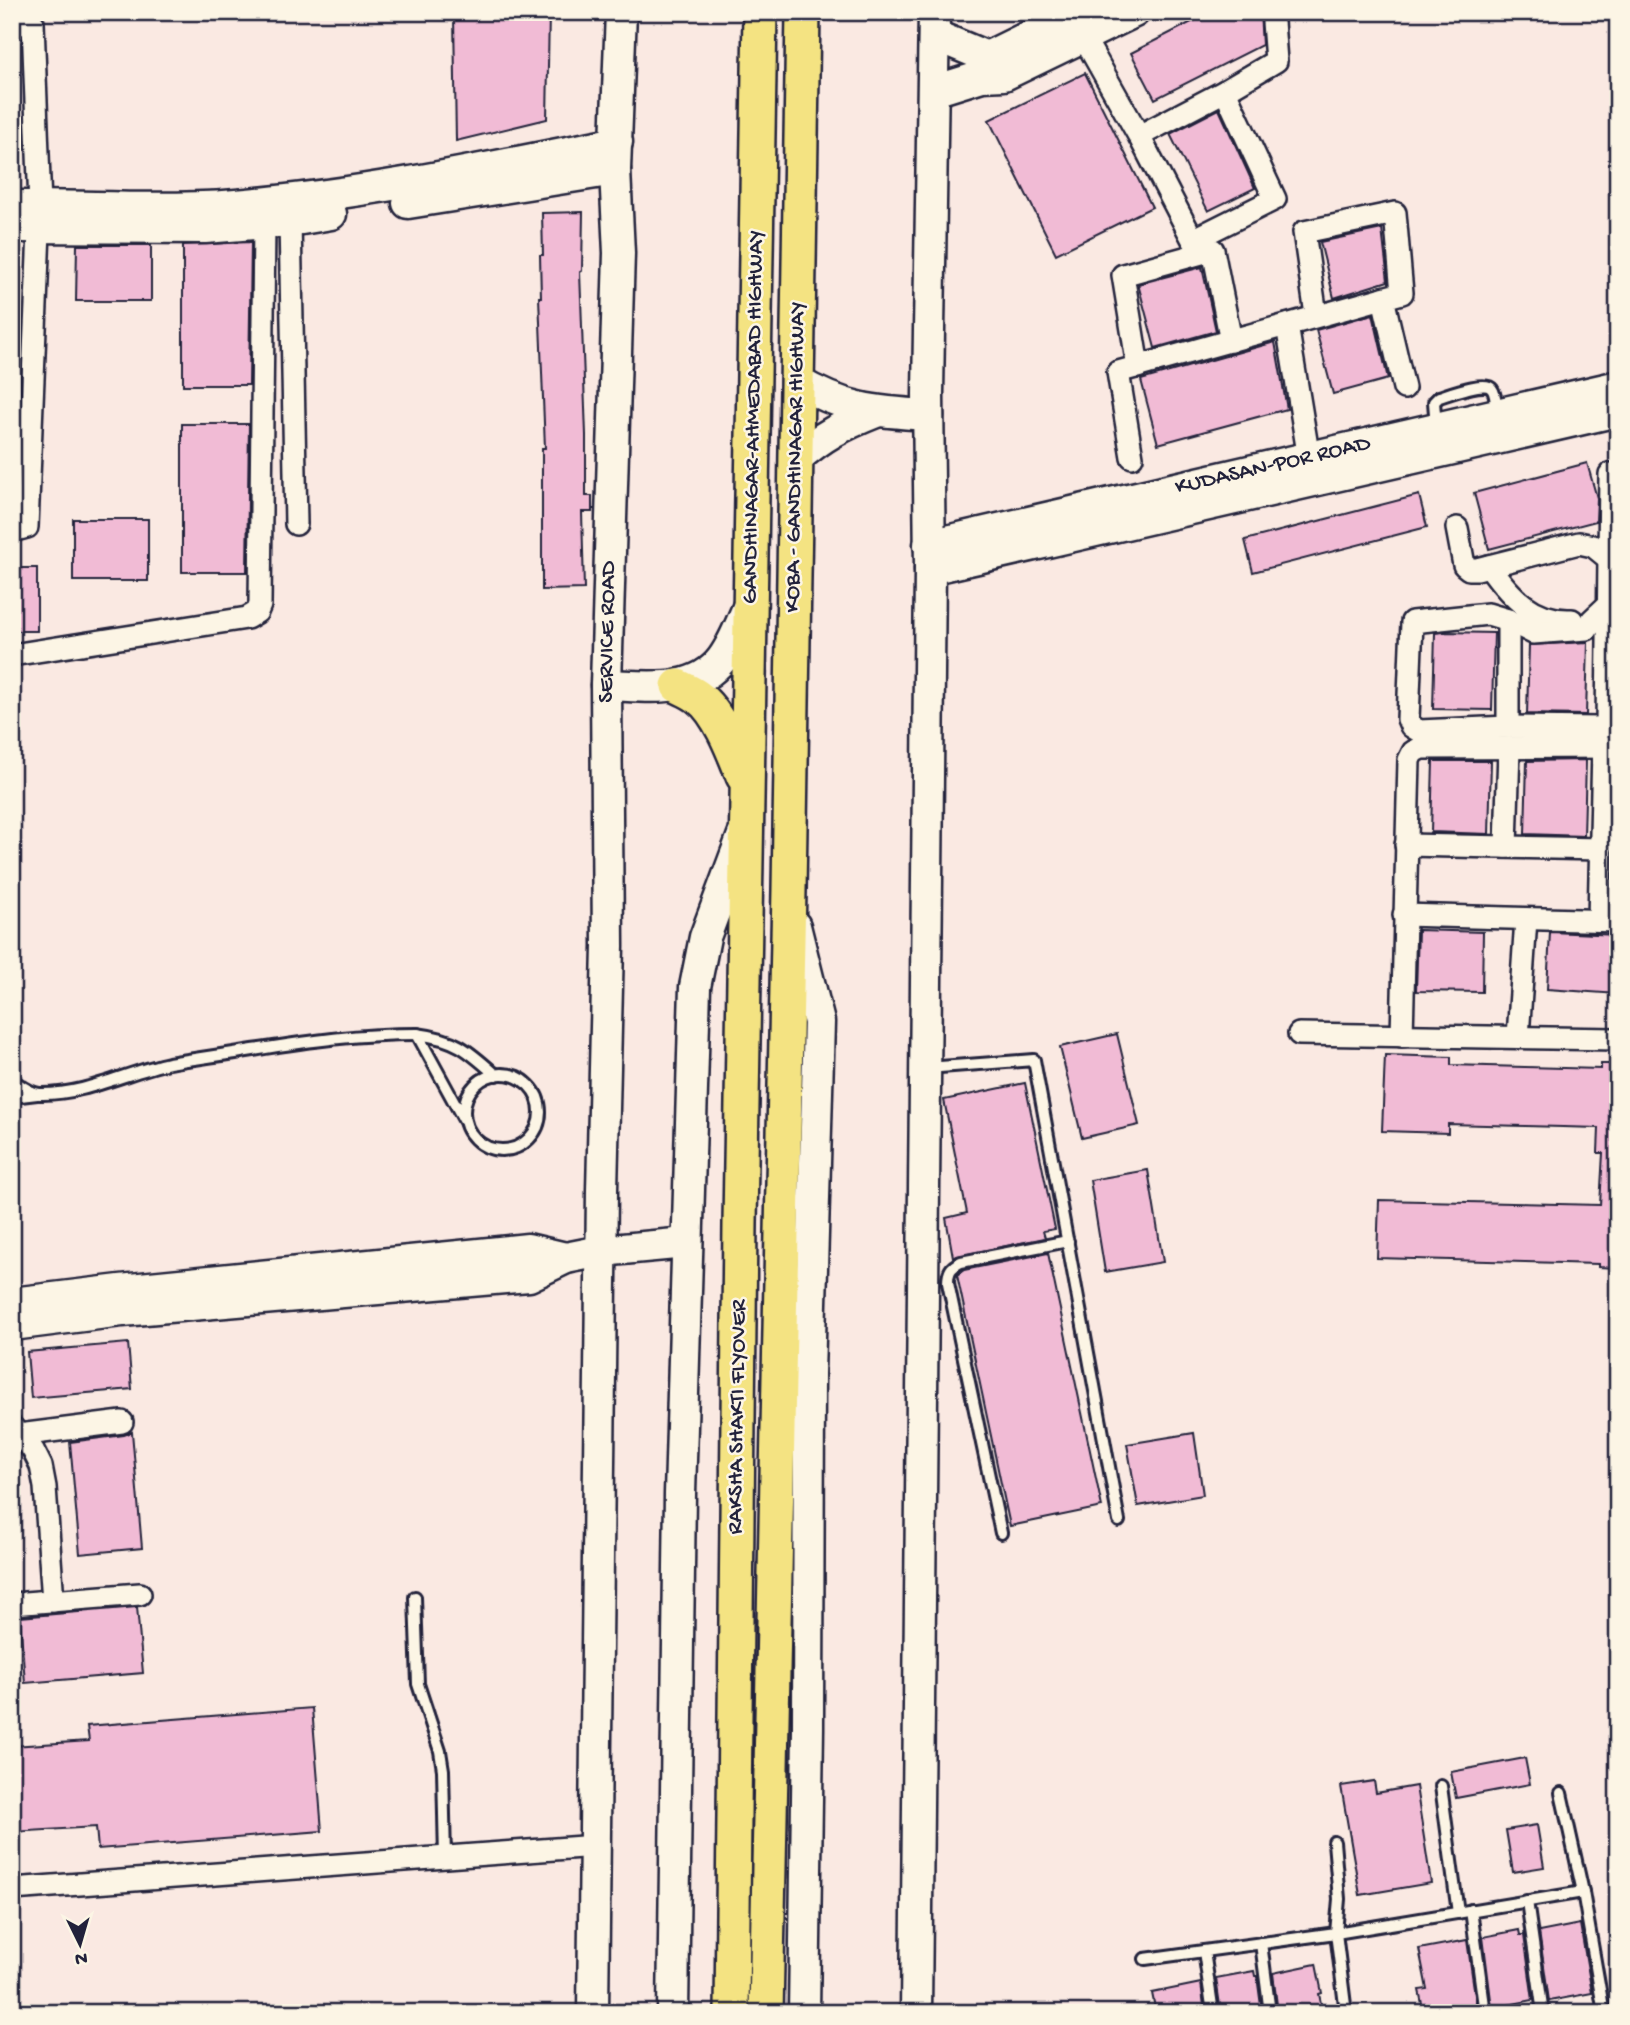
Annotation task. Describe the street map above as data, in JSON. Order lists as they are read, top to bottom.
{
  "streets": {
    "main road": ["GANDHINAGAR-AHMEDABAD HIGHWAY", "KOBA - GANDHINAGAR HIGHWAY", "RAKSHA SHAKTI FLYOVER"],
    "street": ["KUDASAN-POR ROAD", "SERVICE ROAD"]
  },
  "crossings": [
    ["GANDHINAGAR-AHMEDABAD HIGHWAY", "RAKSHA SHAKTI FLYOVER"],
    ["KOBA - GANDHINAGAR HIGHWAY", "RAKSHA SHAKTI FLYOVER"]
  ],
  "north": "bottom"
}
